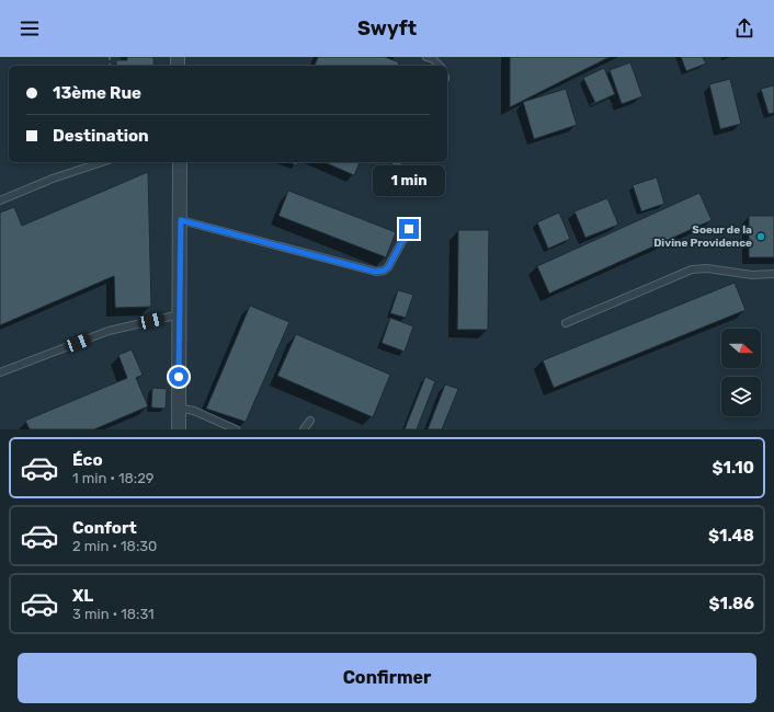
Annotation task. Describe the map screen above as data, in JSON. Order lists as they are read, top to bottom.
{
  "places": ["Soeur de la Divine Providence"],
  "north": "right",
  "page": {
    "header": "Swyft",
    "banner": ["13ème Rue", "Destination"],
    "bubble": "1 min",
    "list": [
      {
        "name": "Éco",
        "note": "1 min · 18:29",
        "value": "$1.10"
      },
      {
        "name": "Confort",
        "note": "2 min · 18:30",
        "value": "$1.48"
      },
      {
        "name": "XL",
        "note": "3 min · 18:31",
        "value": "$1.86"
      }
    ],
    "buttons": "Confirmer"
  }
}
